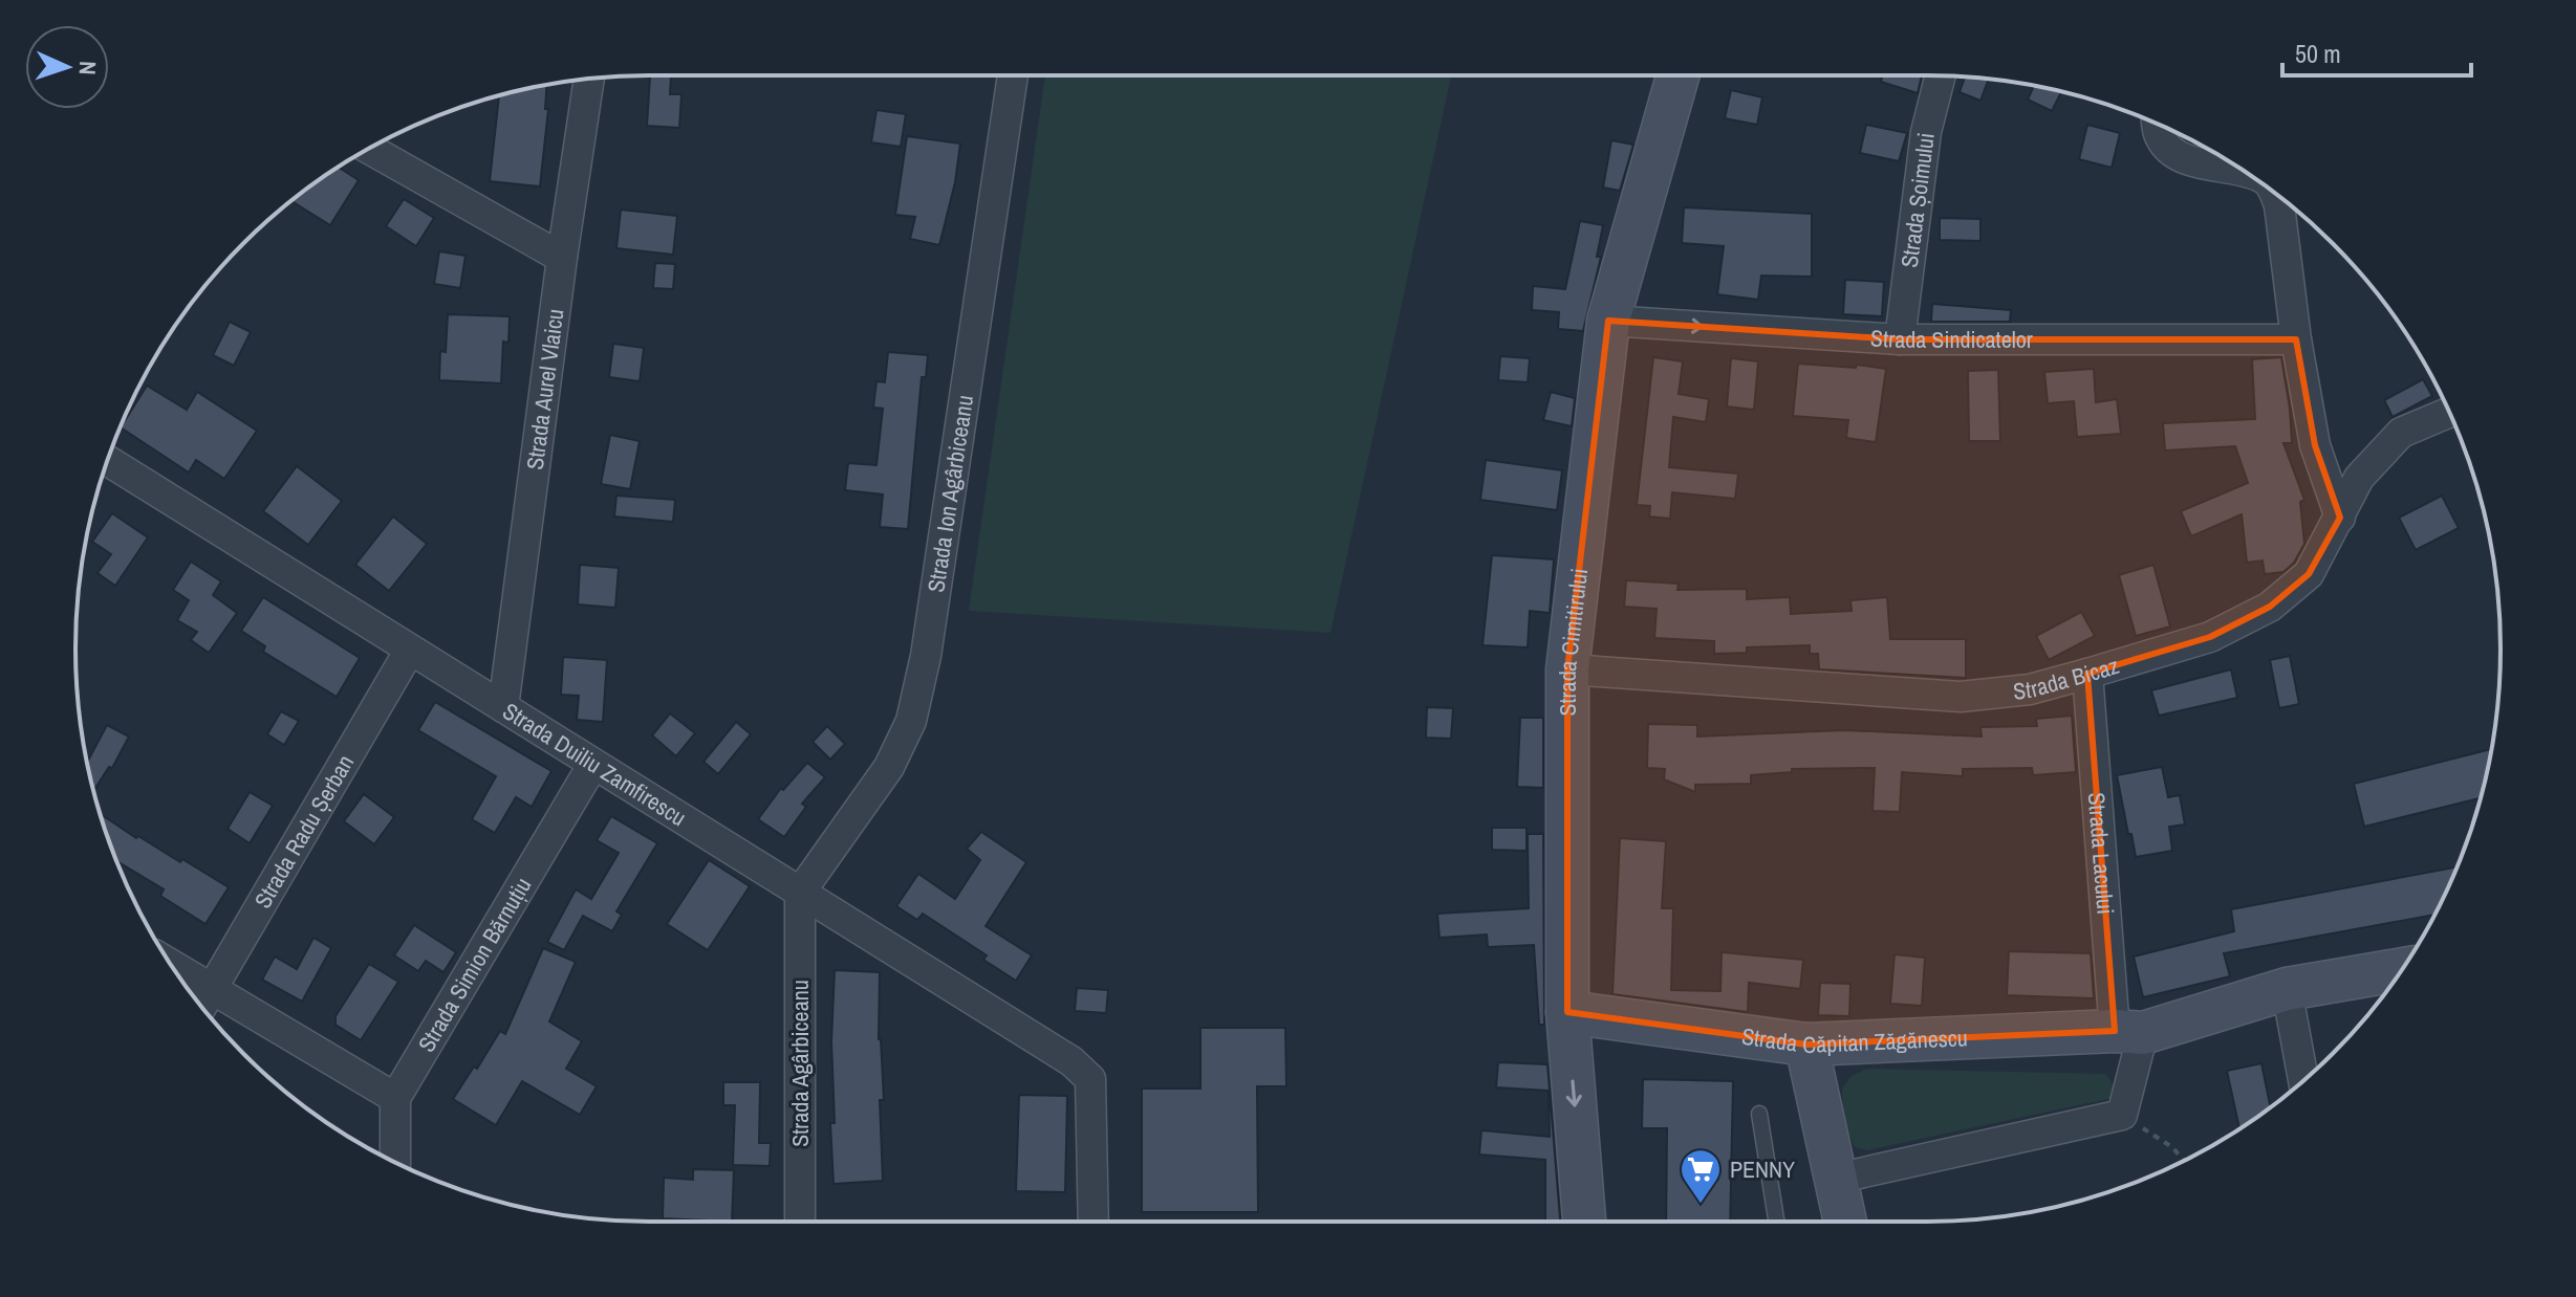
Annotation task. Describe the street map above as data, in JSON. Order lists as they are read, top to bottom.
{
  "streets": {
    "street": [
      "Strada Șoimului",
      "Strada Sindicatelor",
      "Strada Aurel Vlaicu",
      "Strada Ion Agârbiceanu",
      "Strada Cimitirului",
      "Strada Bicaz",
      "Strada Duiliu Zamfirescu",
      "Strada Radu Șerban",
      "Strada Lacului",
      "Strada Simion Bărnuțiu",
      "Strada Căpitan Zăgănescu",
      "Strada Agârbiceanu"
    ]
  },
  "crossings": [
    ["Strada Șoimului", "Strada Sindicatelor"],
    ["Strada Sindicatelor", "Strada Cimitirului"],
    ["Strada Aurel Vlaicu", "Strada Duiliu Zamfirescu"],
    ["Strada Ion Agârbiceanu", "Strada Duiliu Zamfirescu"],
    ["Strada Ion Agârbiceanu", "Strada Agârbiceanu"],
    ["Strada Cimitirului", "Strada Bicaz"],
    ["Strada Cimitirului", "Strada Căpitan Zăgănescu"],
    ["Strada Bicaz", "Strada Lacului"],
    ["Strada Duiliu Zamfirescu", "Strada Radu Șerban"],
    ["Strada Duiliu Zamfirescu", "Strada Simion Bărnuțiu"],
    ["Strada Duiliu Zamfirescu", "Strada Agârbiceanu"],
    ["Strada Lacului", "Strada Căpitan Zăgănescu"]
  ],
  "one_way": ["Strada Sindicatelor"],
  "places": {
    "supermarket": ["PENNY"]
  },
  "scale_bar": "50 m",
  "north": "right"
}
